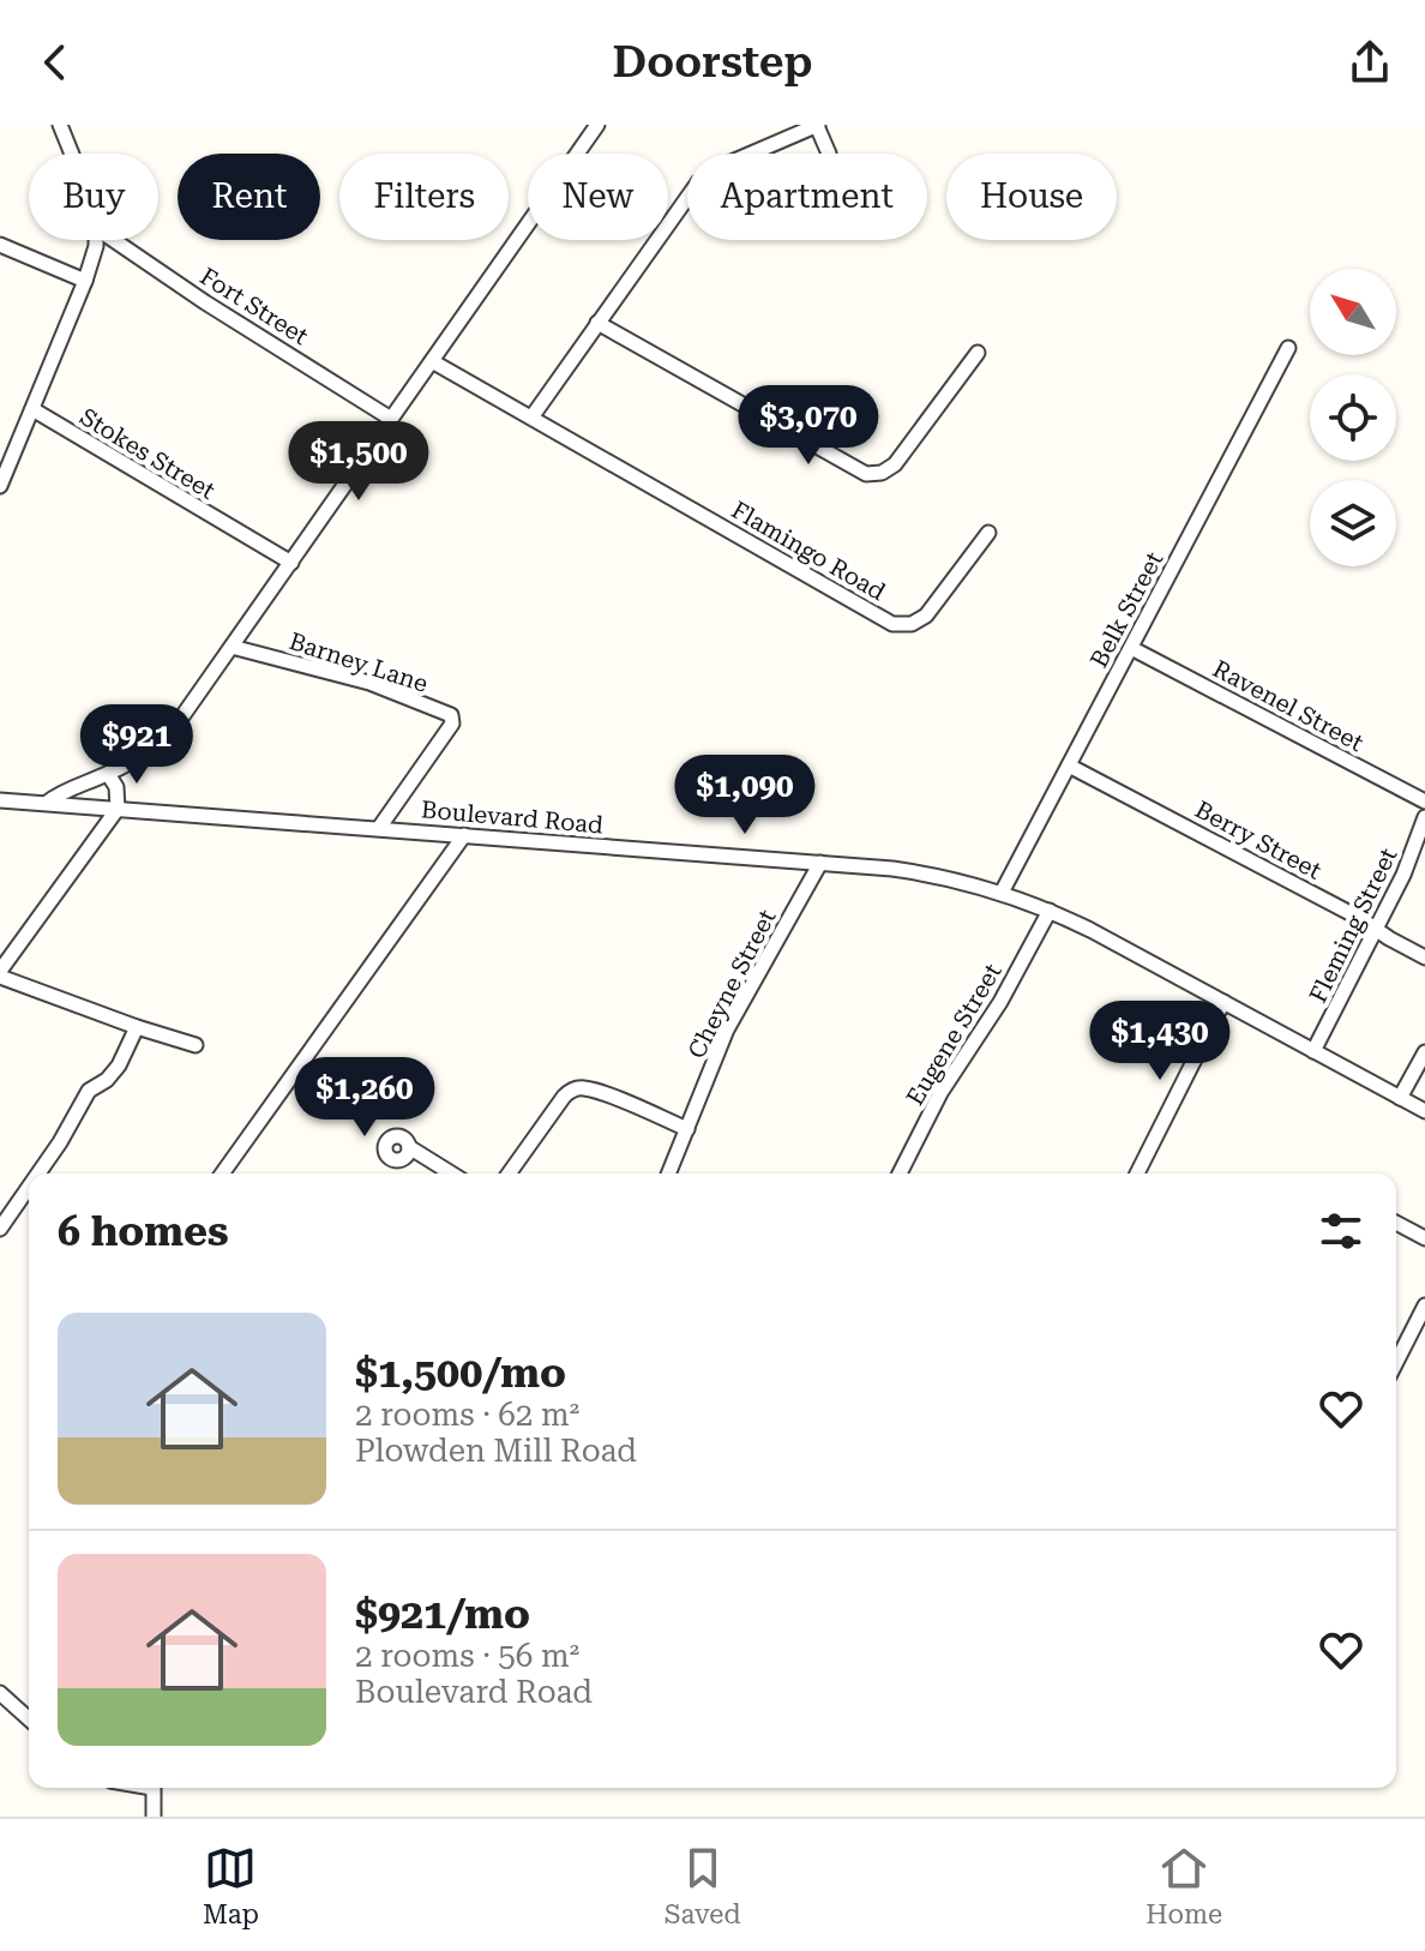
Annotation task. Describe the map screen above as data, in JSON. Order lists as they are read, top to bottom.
{
  "streets": {
    "street": [
      "Fort Street",
      "Stokes Street",
      "Flamingo Road",
      "Belk Street",
      "Barney Lane",
      "Ravenel Street",
      "Boulevard Road",
      "Berry Street",
      "Fleming Street",
      "Cheyne Street",
      "Eugene Street"
    ]
  },
  "crossings": [
    ["Belk Street", "Ravenel Street"],
    ["Belk Street", "Boulevard Road"],
    ["Belk Street", "Berry Street"],
    ["Barney Lane", "Boulevard Road"],
    ["Boulevard Road", "Fleming Street"],
    ["Boulevard Road", "Cheyne Street"],
    ["Boulevard Road", "Eugene Street"],
    ["Berry Street", "Fleming Street"]
  ],
  "north": "top left",
  "page": {
    "header": "Doorstep",
    "chip": [
      "Buy",
      "Rent",
      "Filters",
      "New",
      "Apartment",
      "House"
    ],
    "price": [
      "$3,070",
      "$1,500",
      "$921",
      "$1,090",
      "$1,430",
      "$1,260"
    ],
    "heading": "6 homes",
    "list": [
      {
        "name": "$1,500/mo",
        "note": "2 rooms · 62 m² · Plowden Mill Road"
      },
      {
        "name": "$921/mo",
        "note": "2 rooms · 56 m² · Boulevard Road"
      }
    ],
    "tabs": ["Map", "Saved", "Home"]
  }
}
